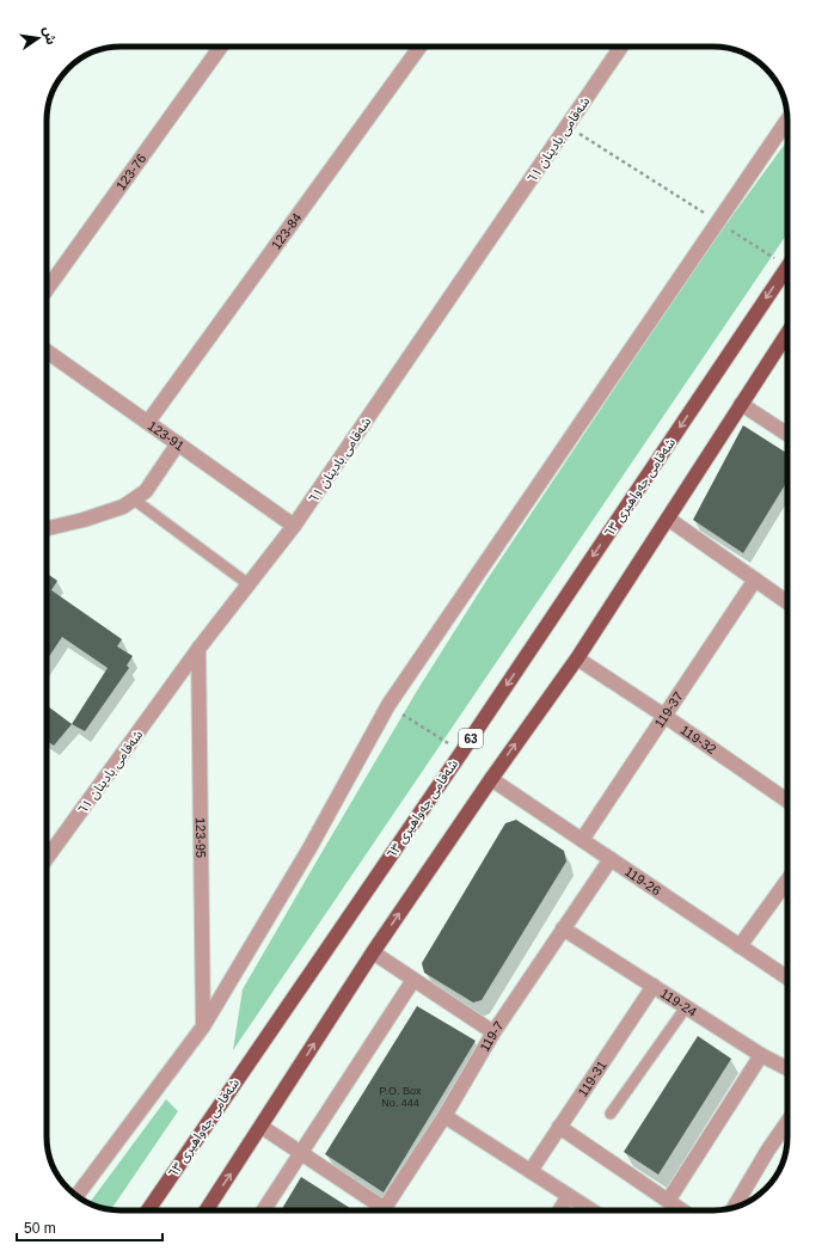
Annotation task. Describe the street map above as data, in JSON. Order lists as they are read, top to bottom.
{
  "streets": {
    "main road": ["شەقامی جەواهیری ٦٣", "63"],
    "street": [
      "شەقامی بادینان ٦١",
      "123-76",
      "123-84",
      "123-91",
      "119-37",
      "119-32",
      "123-95",
      "119-26",
      "119-24",
      "119-7",
      "119-31"
    ]
  },
  "crossings": [
    ["شەقامی بادینان ٦١", "123-91"],
    ["شەقامی بادینان ٦١", "123-95"],
    ["123-84", "123-91"],
    ["119-37", "119-32"],
    ["119-37", "119-26"],
    ["119-26", "119-7"],
    ["119-24", "119-7"],
    ["119-24", "119-31"]
  ],
  "house_numbers": ["P.O. Box No. 444"],
  "scale_bar": "50 m",
  "north": "right"
}
